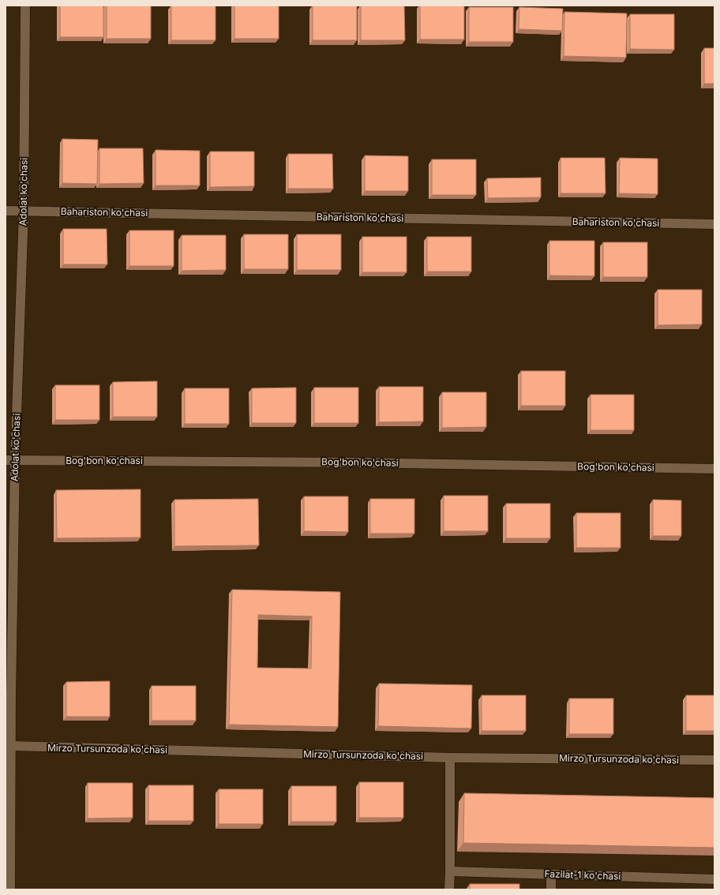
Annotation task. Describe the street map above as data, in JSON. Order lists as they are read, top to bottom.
{
  "streets": {
    "street": [
      "Adolat ko'chasi",
      "Bahariston ko'chasi",
      "Bog'bon ko'chasi",
      "Mirzo Tursunzoda ko'chasi",
      "Fazilat-1 ko'chasi"
    ]
  },
  "crossings": [
    ["Adolat ko'chasi", "Bahariston ko'chasi"],
    ["Adolat ko'chasi", "Bog'bon ko'chasi"],
    ["Adolat ko'chasi", "Mirzo Tursunzoda ko'chasi"]
  ]
}
